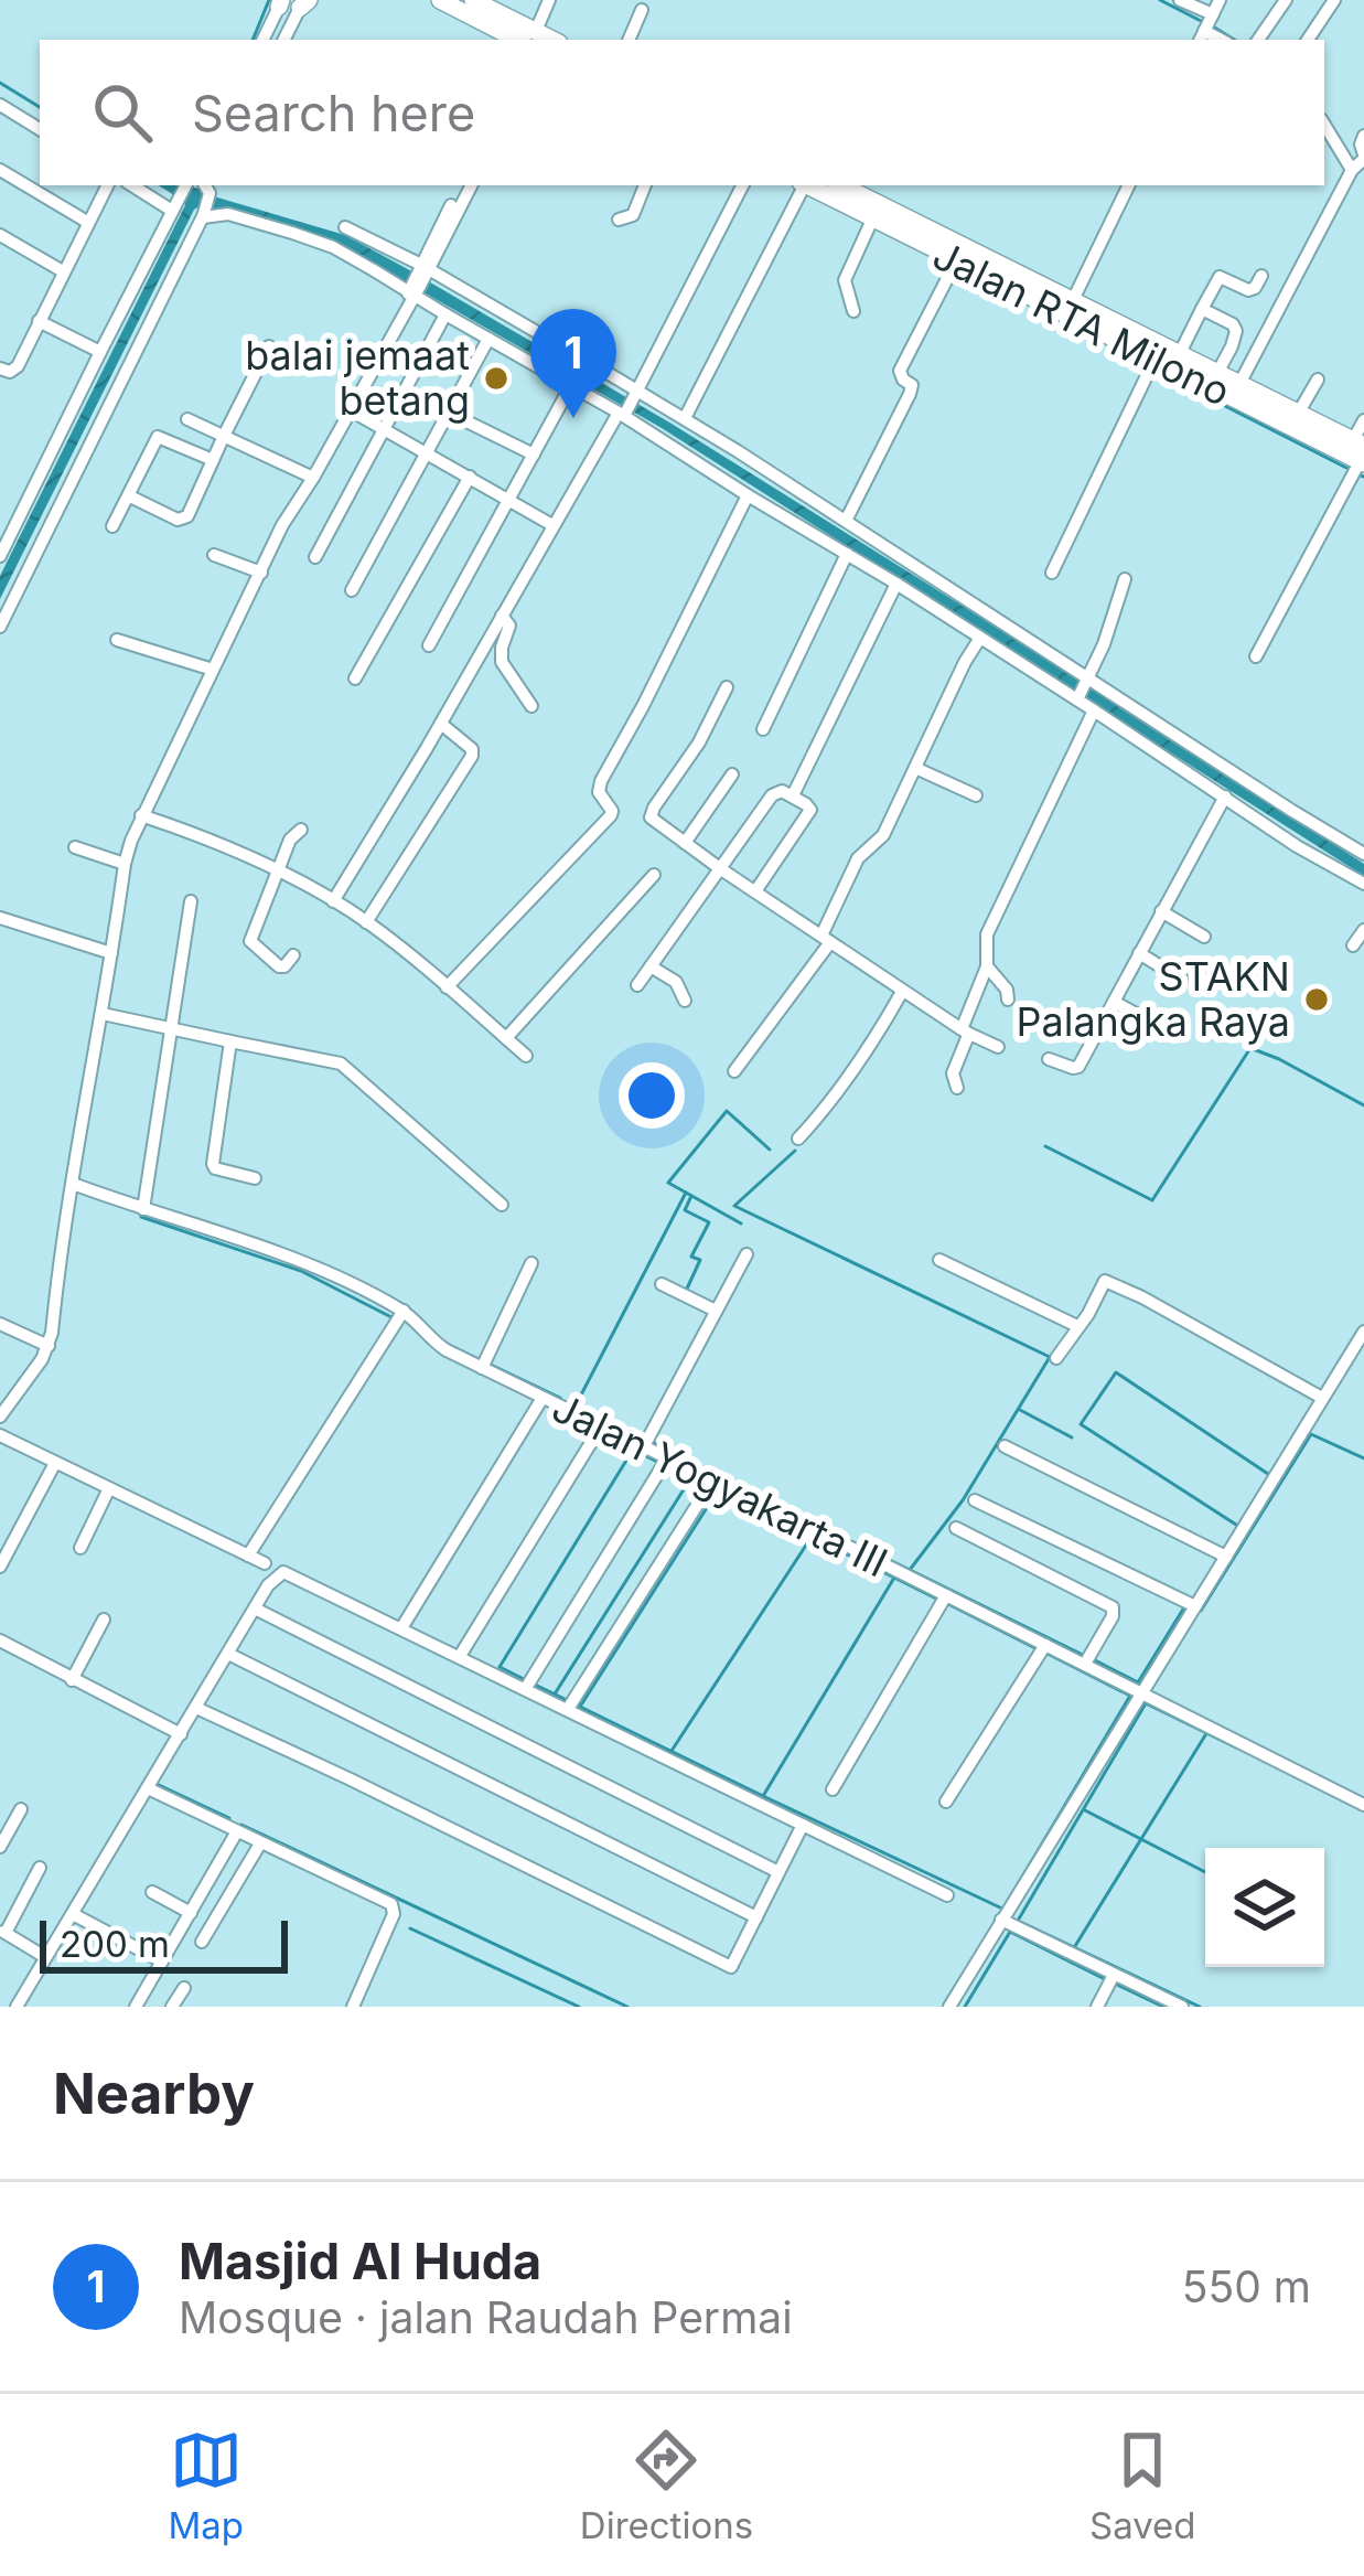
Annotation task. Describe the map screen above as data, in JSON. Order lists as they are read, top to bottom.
{
  "streets": {
    "highway": ["Jalan RTA Milono"],
    "street": ["Jalan Yogyakarta III"]
  },
  "places": ["balai jemaat betang", "STAKN Palangka Raya"],
  "scale_bar": "200 m",
  "page": {
    "search": "Search here",
    "pins": "1",
    "scale": "200 m",
    "heading": "Nearby",
    "list": [
      {
        "mark": "1",
        "name": "Masjid Al Huda",
        "note": "Mosque · jalan Raudah Permai",
        "value": "550 m"
      }
    ],
    "nav": ["Map", "Directions", "Saved"]
  }
}
